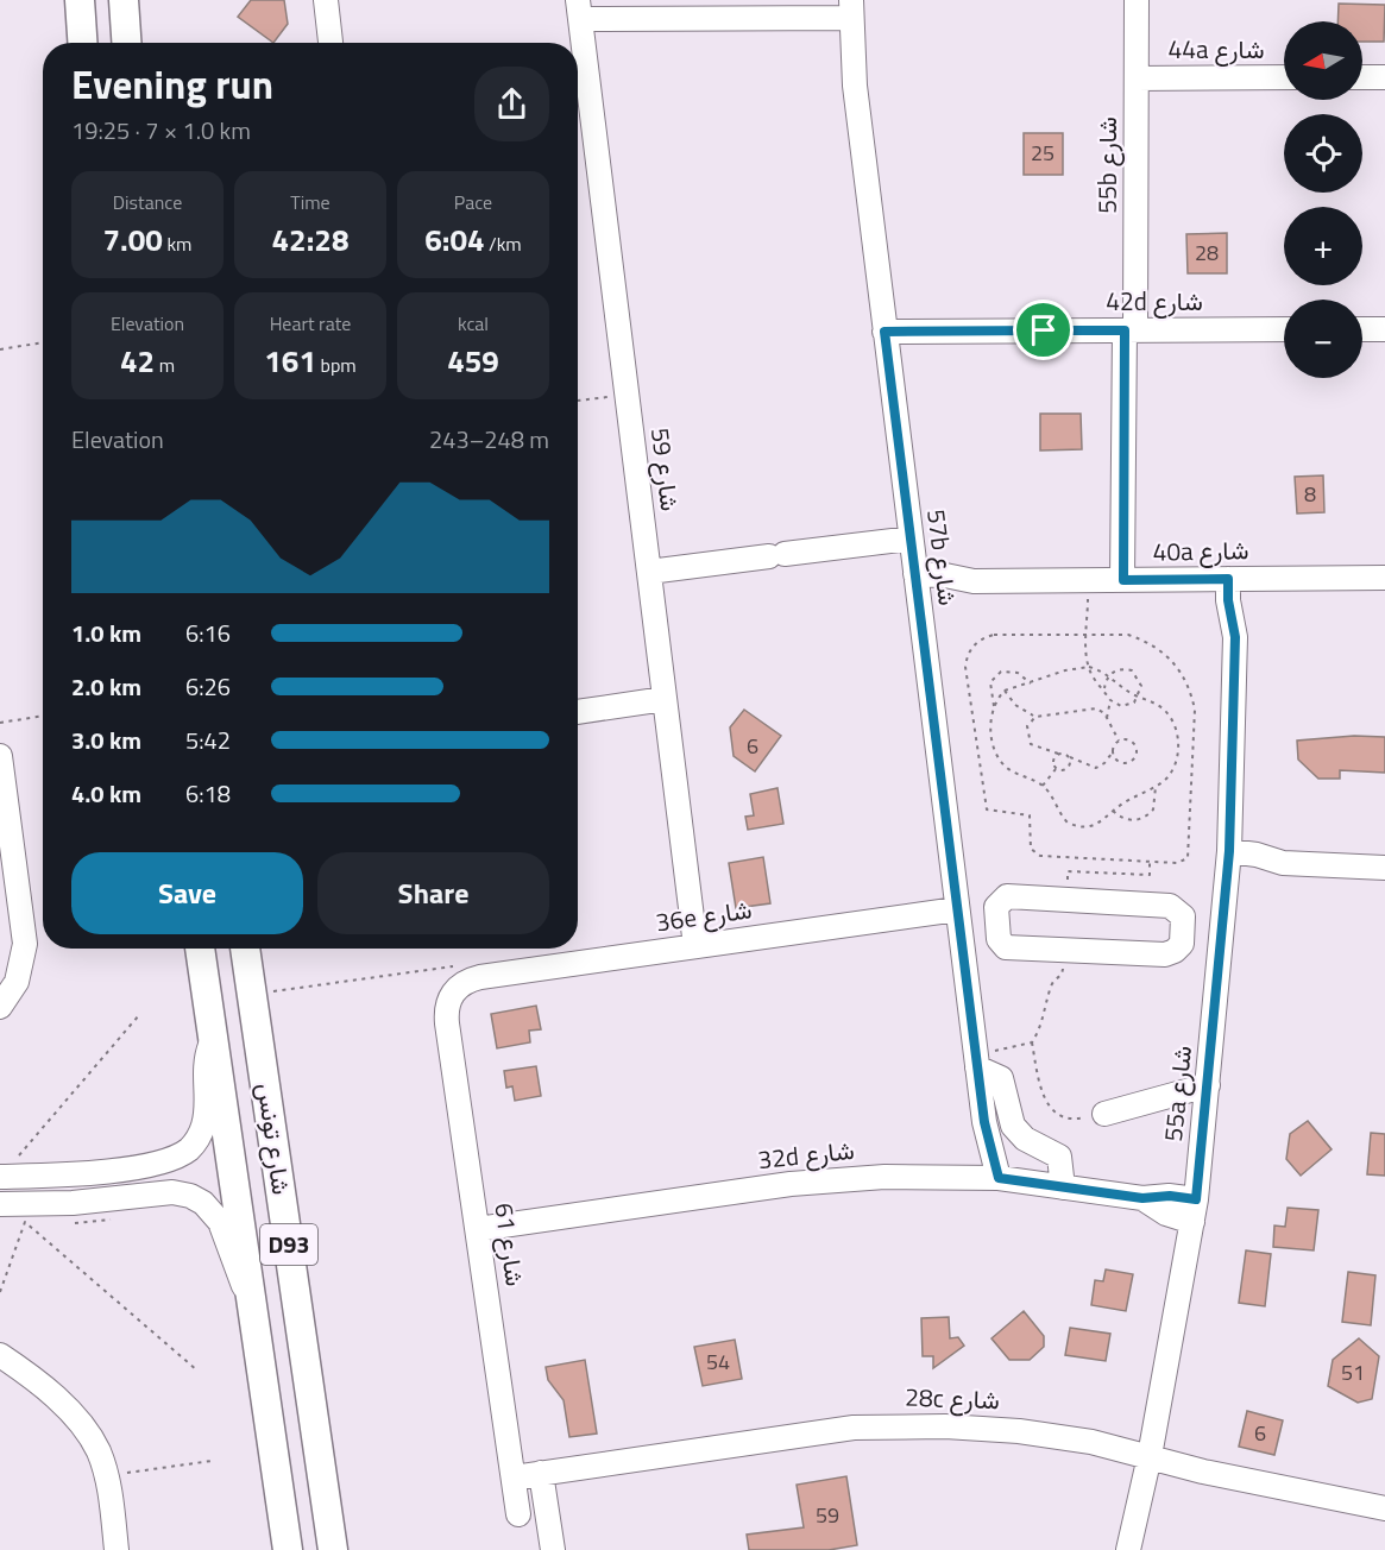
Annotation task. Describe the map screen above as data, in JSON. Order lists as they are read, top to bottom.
{
  "streets": {
    "main road": ["شارع تونس", "D93"],
    "street": [
      "44a شارع",
      "55b شارع",
      "42d شارع",
      "شارع 59",
      "40a شارع",
      "57b شارع",
      "36e شارع",
      "55a شارع",
      "32d شارع",
      "شارع 61",
      "28c شارع"
    ]
  },
  "crossings": [
    ["44a شارع", "55b شارع"],
    ["55b شارع", "42d شارع"],
    ["55b شارع", "40a شارع"],
    ["42d شارع", "57b شارع"],
    ["شارع 59", "36e شارع"],
    ["40a شارع", "57b شارع"],
    ["40a شارع", "55a شارع"],
    ["57b شارع", "36e شارع"],
    ["57b شارع", "32d شارع"],
    ["36e شارع", "شارع 61"],
    ["55a شارع", "32d شارع"],
    ["55a شارع", "28c شارع"],
    ["32d شارع", "شارع 61"],
    ["شارع 61", "28c شارع"]
  ],
  "house_numbers": [
    "25",
    "28",
    "8",
    "6",
    "54",
    "51",
    "6",
    "59"
  ],
  "north": "left",
  "page": {
    "map_buttons": ["+", "−"],
    "heading": ["Evening run", "19:25 · 7 × 1.0 km"],
    "stats": [
      ["Distance", "7.00 km"],
      ["Time", "42:28"],
      ["Pace", "6:04 /km"],
      ["Elevation", "42 m"],
      ["Heart rate", "161 bpm"],
      ["kcal", "459"]
    ],
    "chart": ["Elevation", "243–248 m"],
    "list": [
      {
        "name": "1.0 km",
        "note": "6:16"
      },
      {
        "name": "2.0 km",
        "note": "6:26"
      },
      {
        "name": "3.0 km",
        "note": "5:42"
      },
      {
        "name": "4.0 km",
        "note": "6:18"
      }
    ],
    "buttons": ["Save", "Share"]
  }
}
